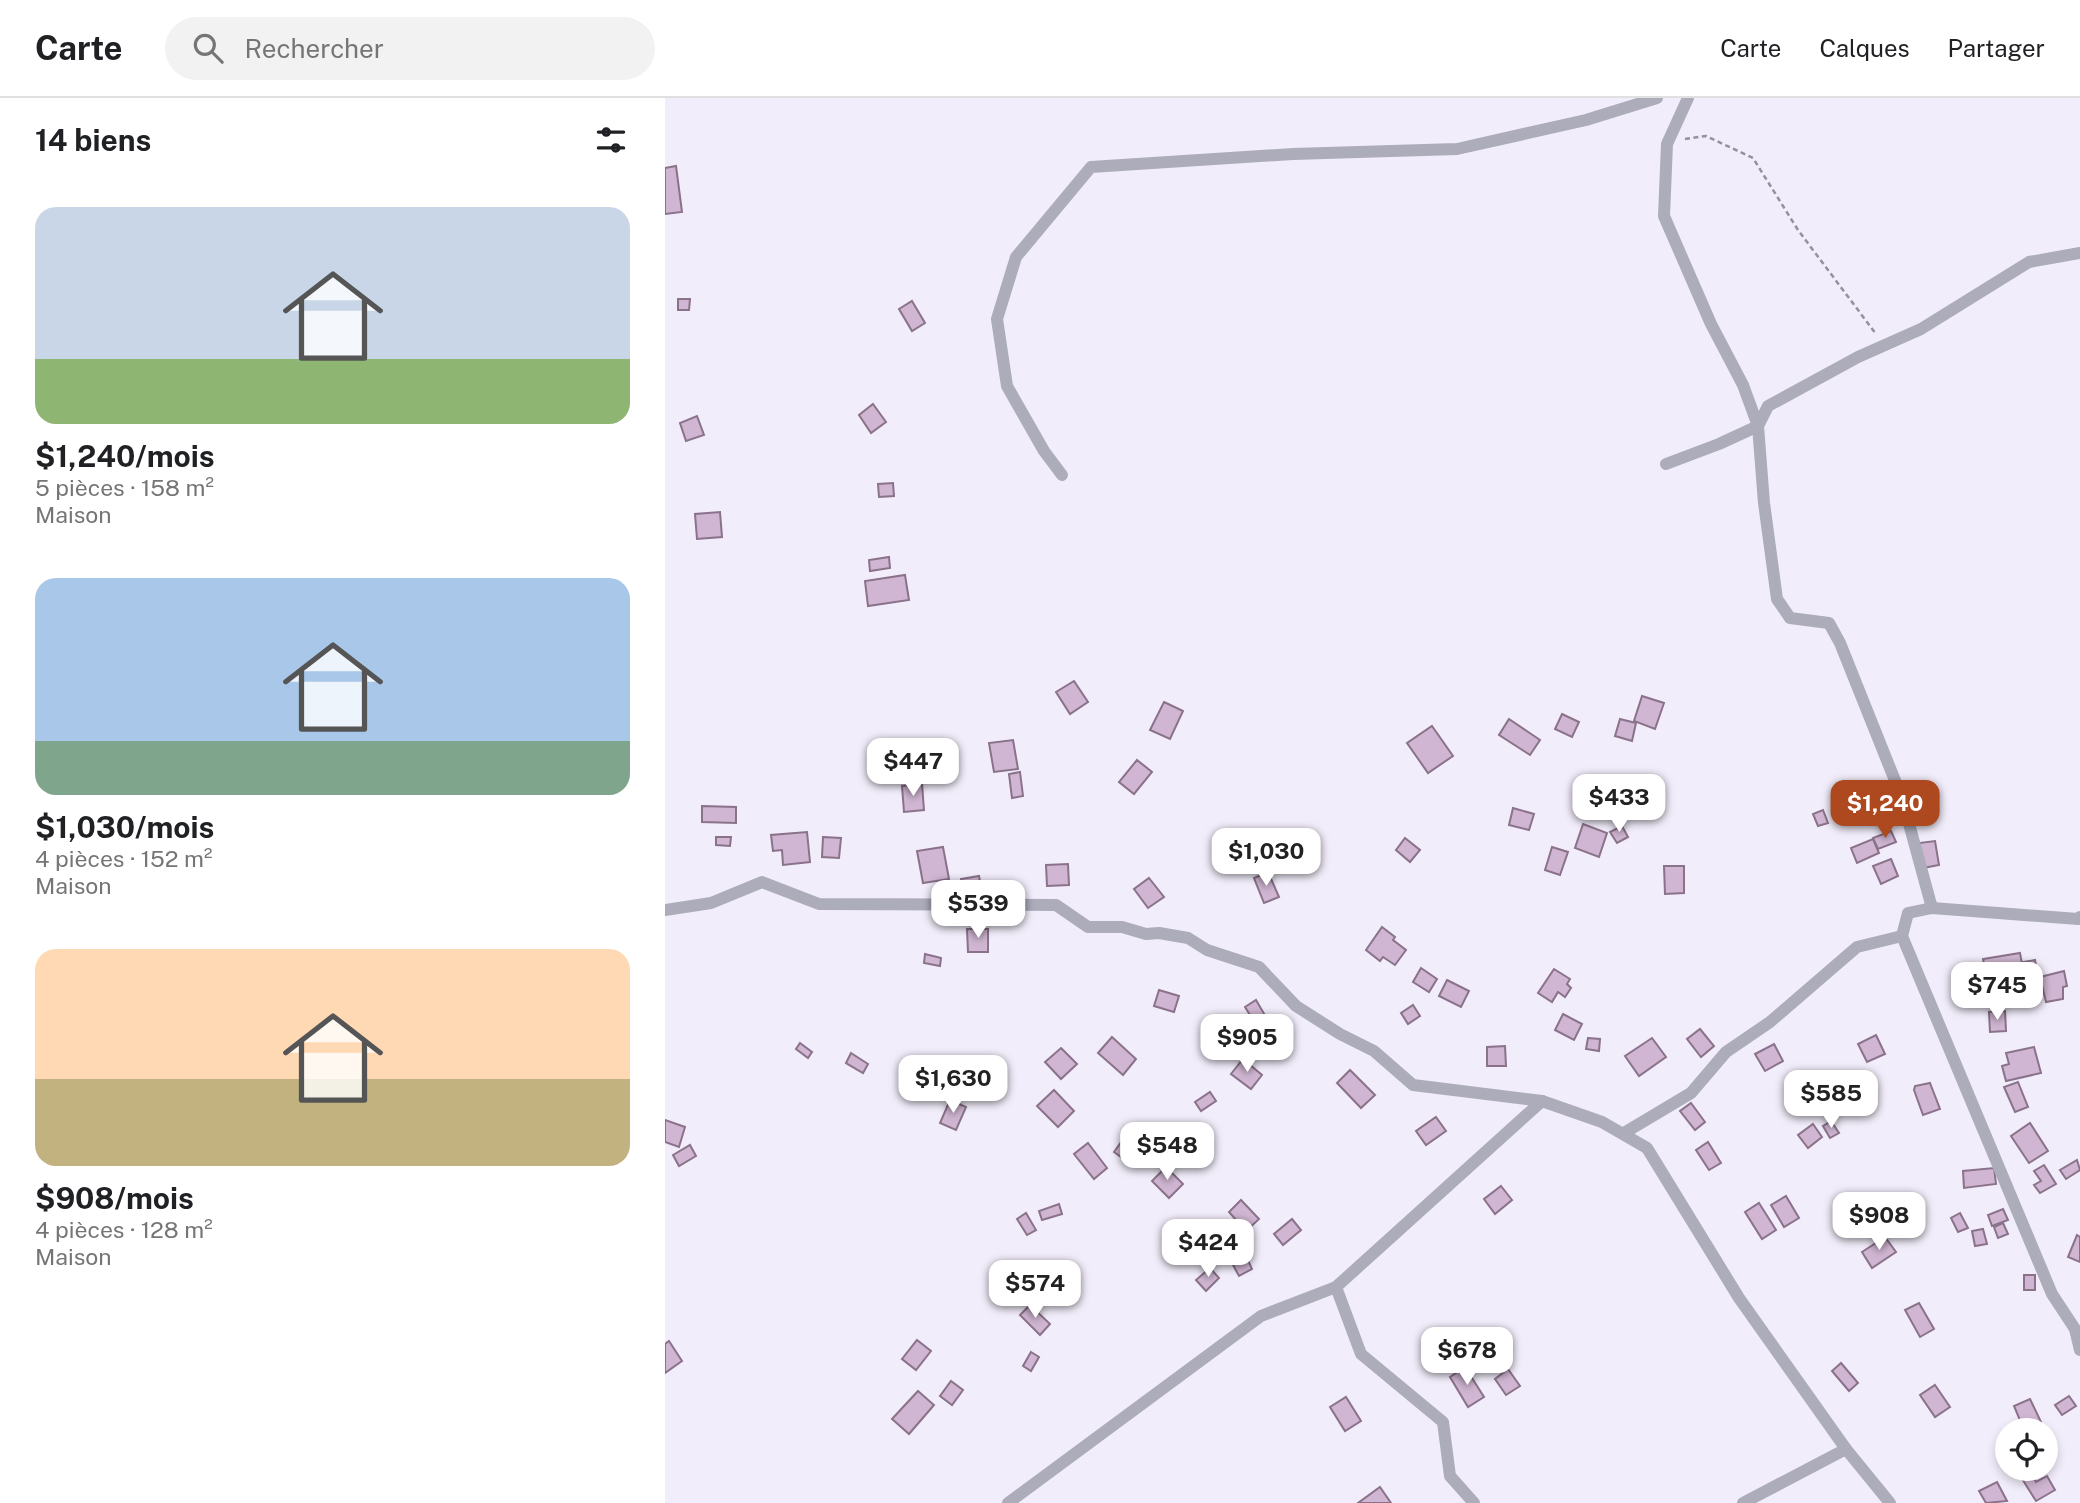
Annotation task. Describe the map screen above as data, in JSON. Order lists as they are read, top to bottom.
{
  "page": {
    "header": "Carte",
    "search": "Rechercher",
    "nav": ["Carte", "Calques", "Partager"],
    "heading": "14 biens",
    "list": [
      {
        "name": "$1,240/mois",
        "note": "5 pièces · 158 m² · Maison"
      },
      {
        "name": "$1,030/mois",
        "note": "4 pièces · 152 m² · Maison"
      },
      {
        "name": "$908/mois",
        "note": "4 pièces · 128 m² · Maison"
      }
    ],
    "price": [
      "$447",
      "$433",
      "$1,240",
      "$1,030",
      "$539",
      "$745",
      "$905",
      "$1,630",
      "$585",
      "$548",
      "$908",
      "$424",
      "$574",
      "$678"
    ]
  }
}
